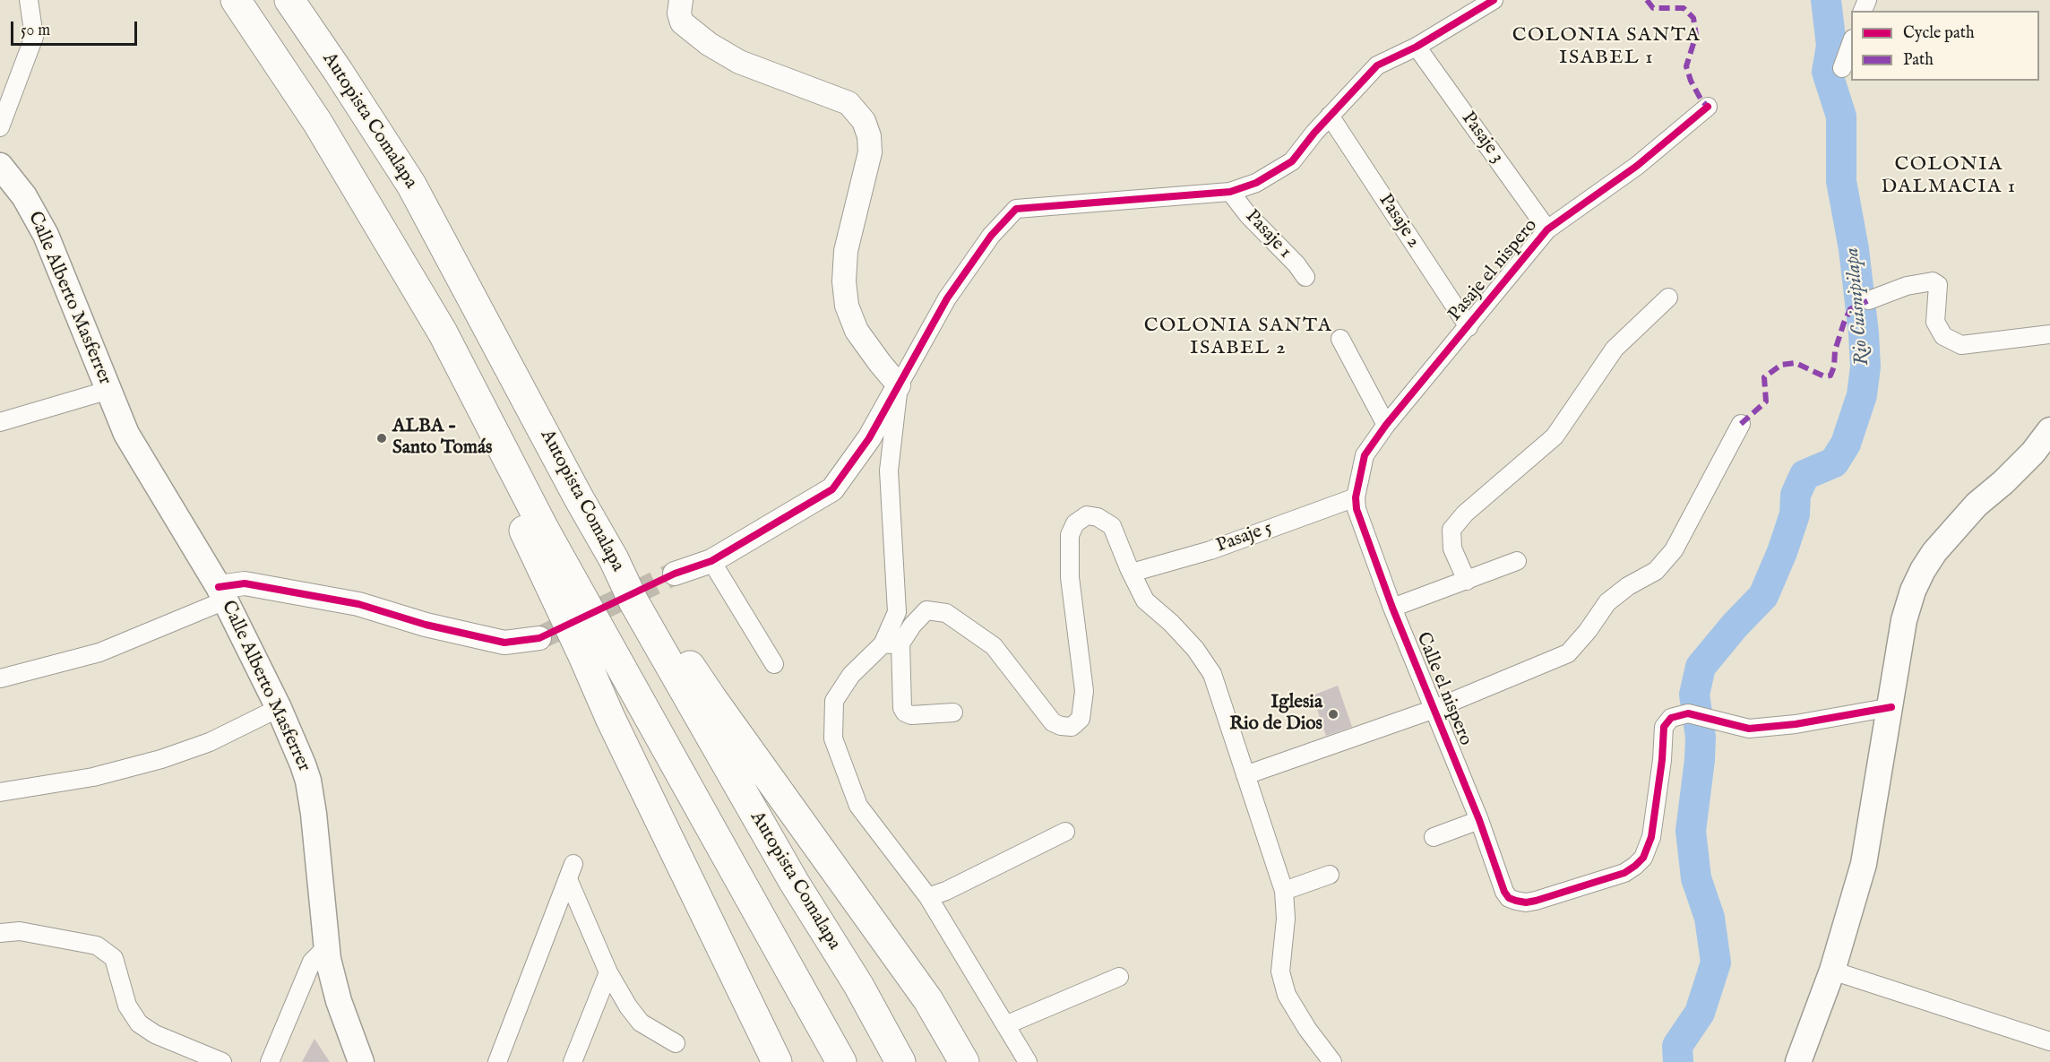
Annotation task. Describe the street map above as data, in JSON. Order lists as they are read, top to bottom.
{
  "streets": {
    "highway": ["Autopista Comalapa"],
    "main road": ["Calle Alberto Masferrer"],
    "street": [
      "Pasaje 3",
      "Pasaje 2",
      "Pasaje 1",
      "Pasaje el nispero",
      "Pasaje 5",
      "Calle el nispero"
    ]
  },
  "crossings": [
    ["Pasaje 3", "Pasaje el nispero"],
    ["Pasaje 2", "Pasaje el nispero"],
    ["Pasaje el nispero", "Pasaje 5"],
    ["Pasaje el nispero", "Calle el nispero"],
    ["Pasaje 5", "Calle el nispero"]
  ],
  "districts": ["COLONIA SANTA ISABEL 1", "COLONIA DALMACIA 1", "COLONIA SANTA ISABEL 2"],
  "water": ["Rio Cuisnipilapa"],
  "places": ["ALBA - Santo Tomás", "Iglesia Rio de Dios"],
  "legend": ["Cycle path", "Path"],
  "scale_bar": "50 m"
}
